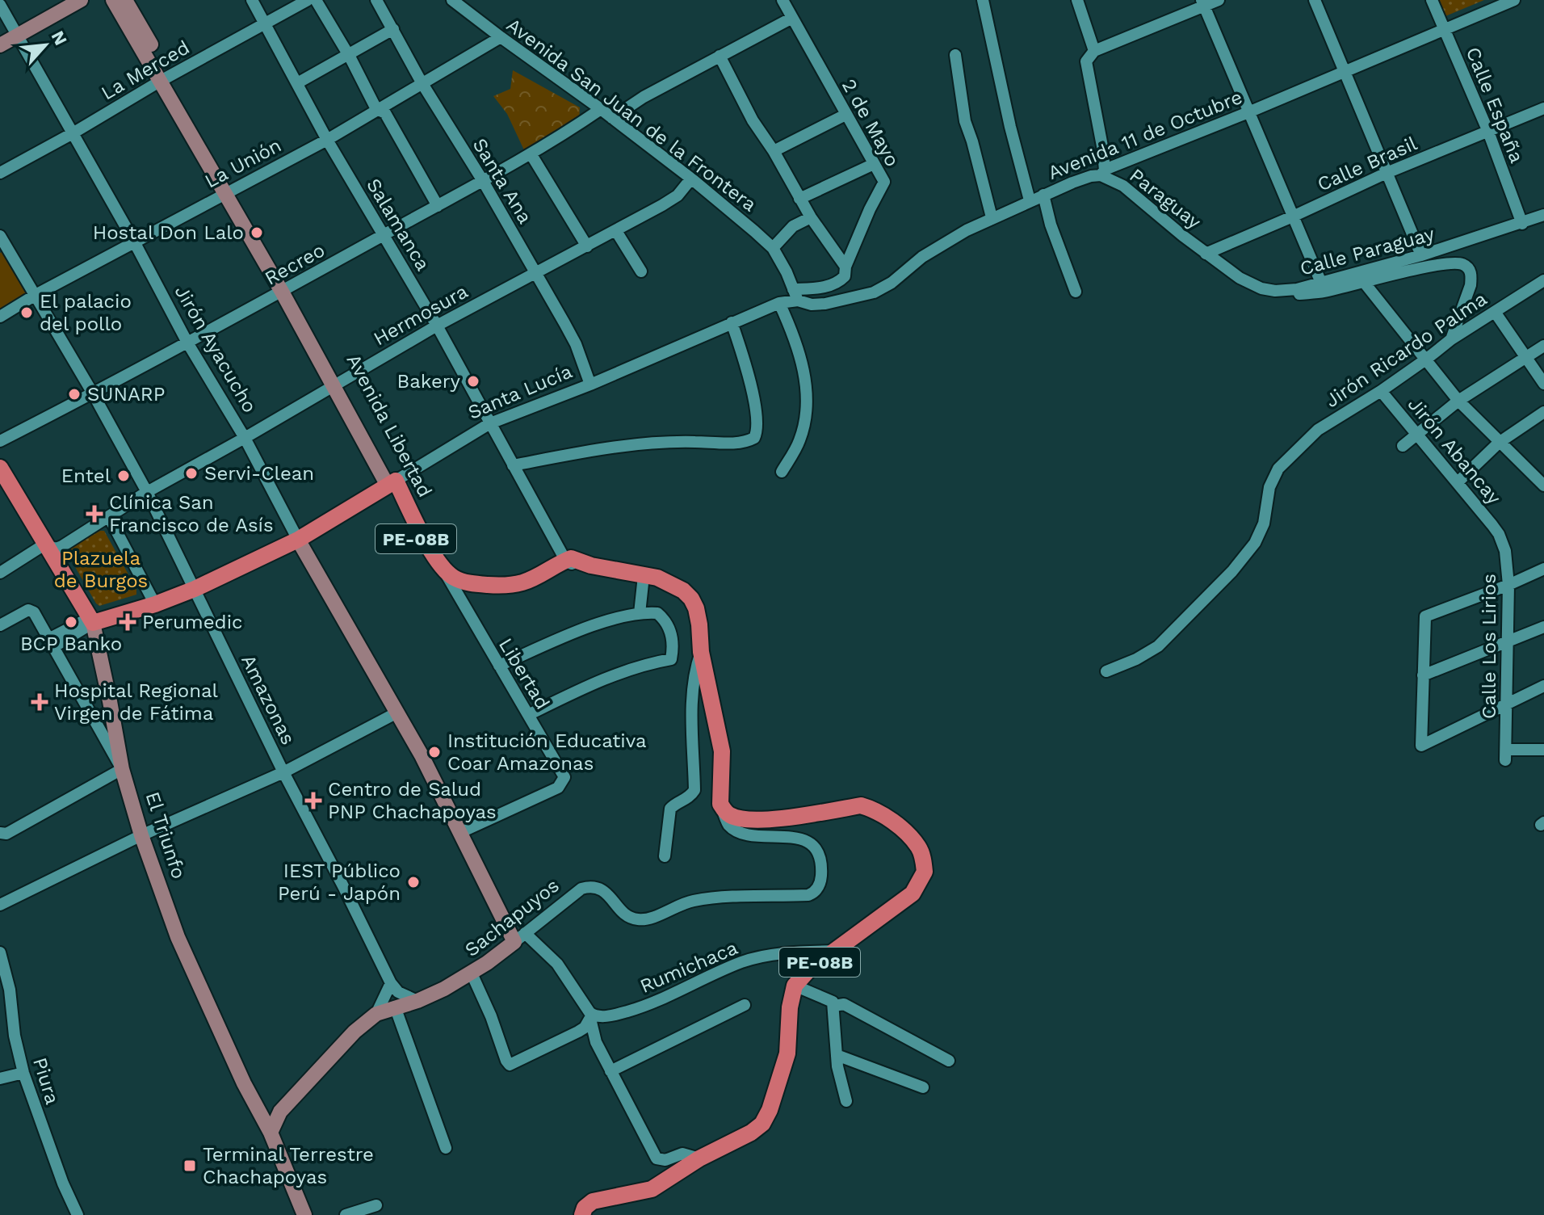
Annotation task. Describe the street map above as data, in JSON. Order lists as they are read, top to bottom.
{
  "streets": {
    "highway": [
      "Santa Lucía",
      "Avenida Libertad",
      "PE-08B",
      "El Triunfo"
    ],
    "main road": ["Jirón Ayacucho", "Sachapuyos"],
    "street": [
      "La Merced",
      "Calle España",
      "Avenida San Juan de la Frontera",
      "2 de Mayo",
      "Avenida 11 de Octubre",
      "La Unión",
      "Calle Brasil",
      "Santa Ana",
      "Paraguay",
      "Salamanca",
      "Calle Paraguay",
      "Recreo",
      "Hermosura",
      "Jirón Ricardo Palma",
      "Jirón Abancay",
      "Calle Los Lirios",
      "Libertad",
      "Amazonas",
      "Rumichaca",
      "Piura"
    ]
  },
  "crossings": [
    ["La Merced", "Salamanca"],
    ["La Merced", "Jirón Ayacucho"],
    ["La Merced", "Avenida Libertad"],
    ["Calle España", "Avenida 11 de Octubre"],
    ["Calle España", "Calle Brasil"],
    ["Calle España", "Calle Paraguay"],
    ["Avenida San Juan de la Frontera", "Avenida 11 de Octubre"],
    ["Avenida San Juan de la Frontera", "La Unión"],
    ["Avenida San Juan de la Frontera", "Recreo"],
    ["Avenida San Juan de la Frontera", "Hermosura"],
    ["Avenida San Juan de la Frontera", "Santa Lucía"],
    ["Avenida 11 de Octubre", "Paraguay"],
    ["Avenida 11 de Octubre", "Santa Lucía"],
    ["La Unión", "Santa Ana"],
    ["La Unión", "Salamanca"],
    ["La Unión", "Jirón Ayacucho"],
    ["La Unión", "Avenida Libertad"],
    ["La Unión", "Amazonas"],
    ["Calle Brasil", "Paraguay"],
    ["Calle Brasil", "Calle Paraguay"],
    ["Santa Ana", "Recreo"],
    ["Santa Ana", "Hermosura"],
    ["Santa Ana", "Santa Lucía"],
    ["Paraguay", "Calle Paraguay"],
    ["Salamanca", "Recreo"],
    ["Salamanca", "Hermosura"],
    ["Salamanca", "Santa Lucía"],
    ["Salamanca", "PE-08B"],
    ["Recreo", "Jirón Ayacucho"],
    ["Recreo", "Avenida Libertad"],
    ["Recreo", "Amazonas"],
    ["Hermosura", "Jirón Ayacucho"],
    ["Hermosura", "Avenida Libertad"],
    ["Hermosura", "Amazonas"],
    ["Hermosura", "El Triunfo"],
    ["Jirón Ayacucho", "Santa Lucía"],
    ["Jirón Ayacucho", "Libertad"],
    ["Jirón Ayacucho", "Sachapuyos"],
    ["Jirón Ricardo Palma", "Jirón Abancay"],
    ["Santa Lucía", "Avenida Libertad"],
    ["Santa Lucía", "Amazonas"],
    ["Santa Lucía", "El Triunfo"],
    ["Avenida Libertad", "PE-08B"],
    ["Avenida Libertad", "Libertad"],
    ["Jirón Abancay", "Calle Los Lirios"],
    ["PE-08B", "Sachapuyos"],
    ["PE-08B", "Rumichaca"],
    ["Amazonas", "Sachapuyos"],
    ["El Triunfo", "Sachapuyos"]
  ],
  "parks": ["Plazuela de Burgos"],
  "places": {
    "other": [
      "Hostal Don Lalo",
      "El palacio del pollo",
      "Bakery",
      "SUNARP",
      "Servi-Clean",
      "Entel",
      "BCP Banko",
      "Institución Educativa Coar Amazonas",
      "IEST Público Perú - Japón"
    ],
    "health": [
      "Clínica San Francisco de Asís",
      "Perumedic",
      "Hospital Regional Virgen de Fátima",
      "Centro de Salud PNP Chachapoyas"
    ],
    "transit": ["Terminal Terrestre Chachapoyas"]
  },
  "north": "top right"
}
